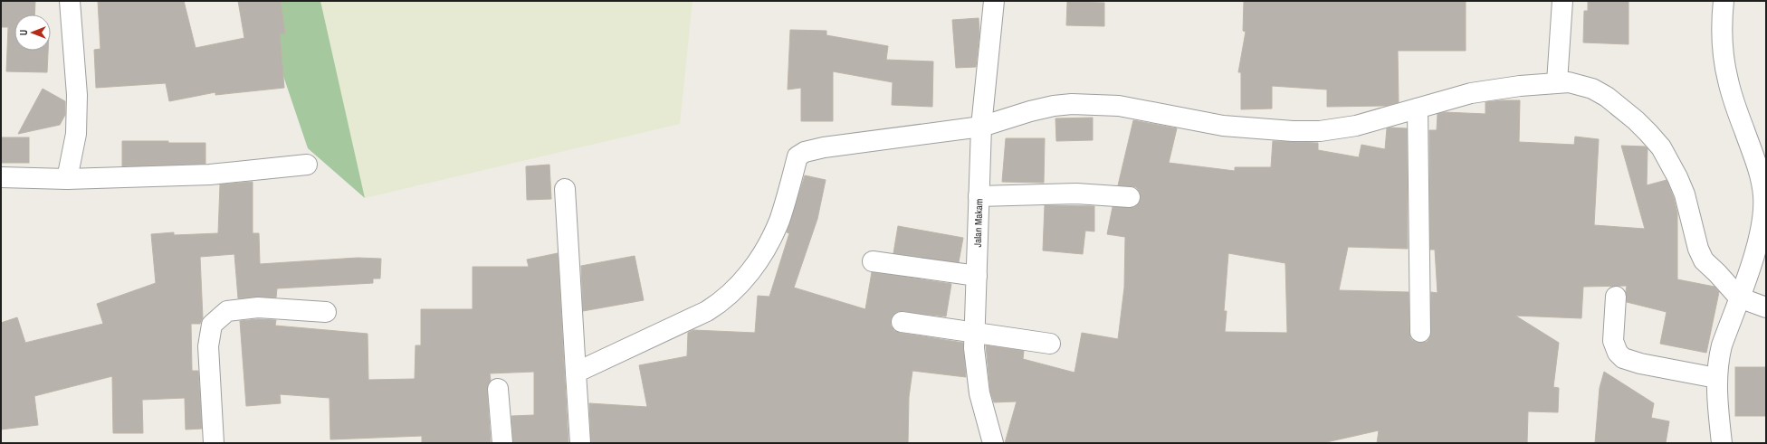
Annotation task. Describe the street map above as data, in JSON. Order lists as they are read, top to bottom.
{
  "streets": {
    "street": ["Jalan Makam"]
  },
  "north": "left"
}
